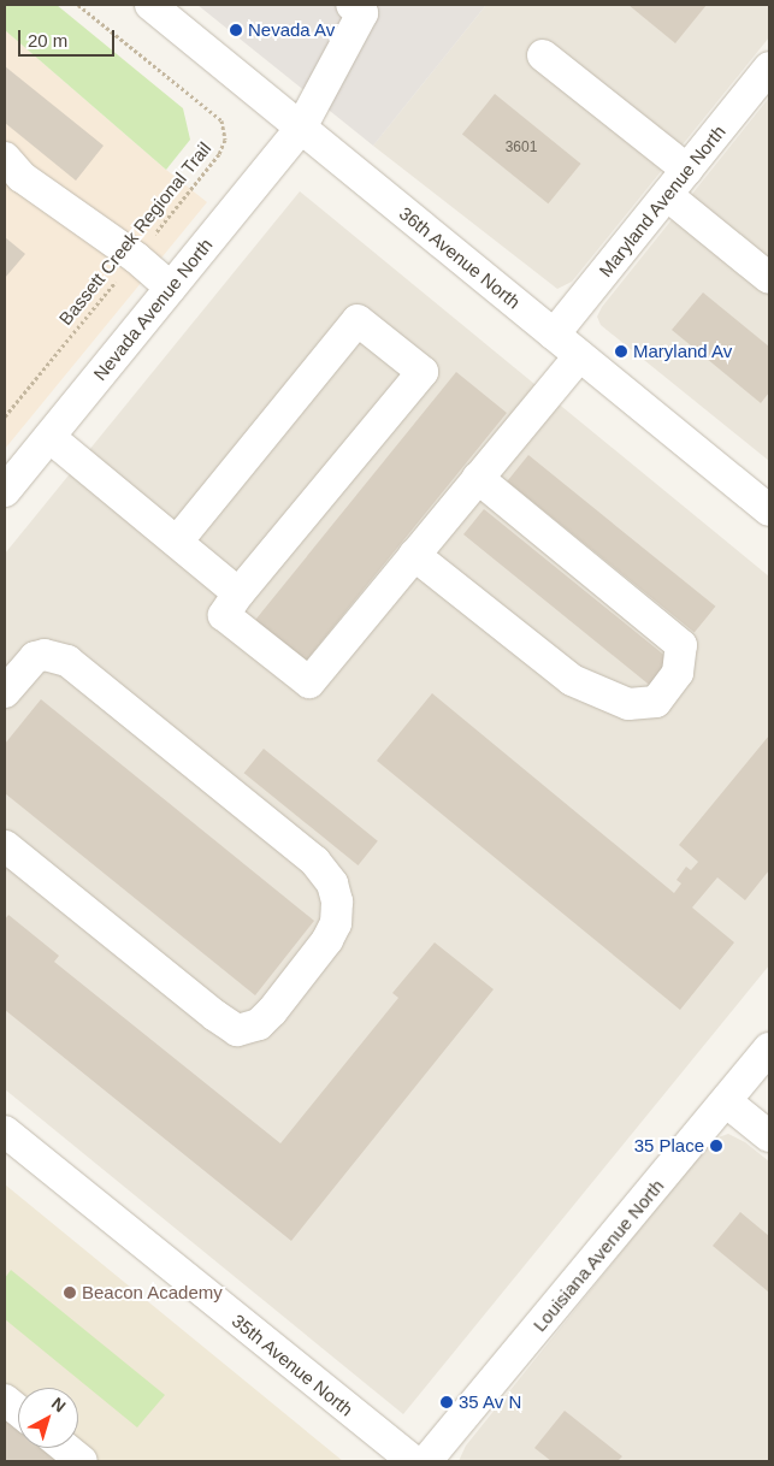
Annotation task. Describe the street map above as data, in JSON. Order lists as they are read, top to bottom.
{
  "streets": {
    "street": [
      "Maryland Avenue North",
      "36th Avenue North",
      "Nevada Avenue North",
      "Louisiana Avenue North",
      "35th Avenue North"
    ],
    "path": ["Bassett Creek Regional Trail"]
  },
  "crossings": [
    ["Maryland Avenue North", "36th Avenue North"],
    ["36th Avenue North", "Nevada Avenue North"]
  ],
  "places": [
    "Nevada Av",
    "Maryland Av",
    "35 Place",
    "Beacon Academy",
    "35 Av N"
  ],
  "house_numbers": ["3601"],
  "scale_bar": "20 m",
  "north": "top right"
}
